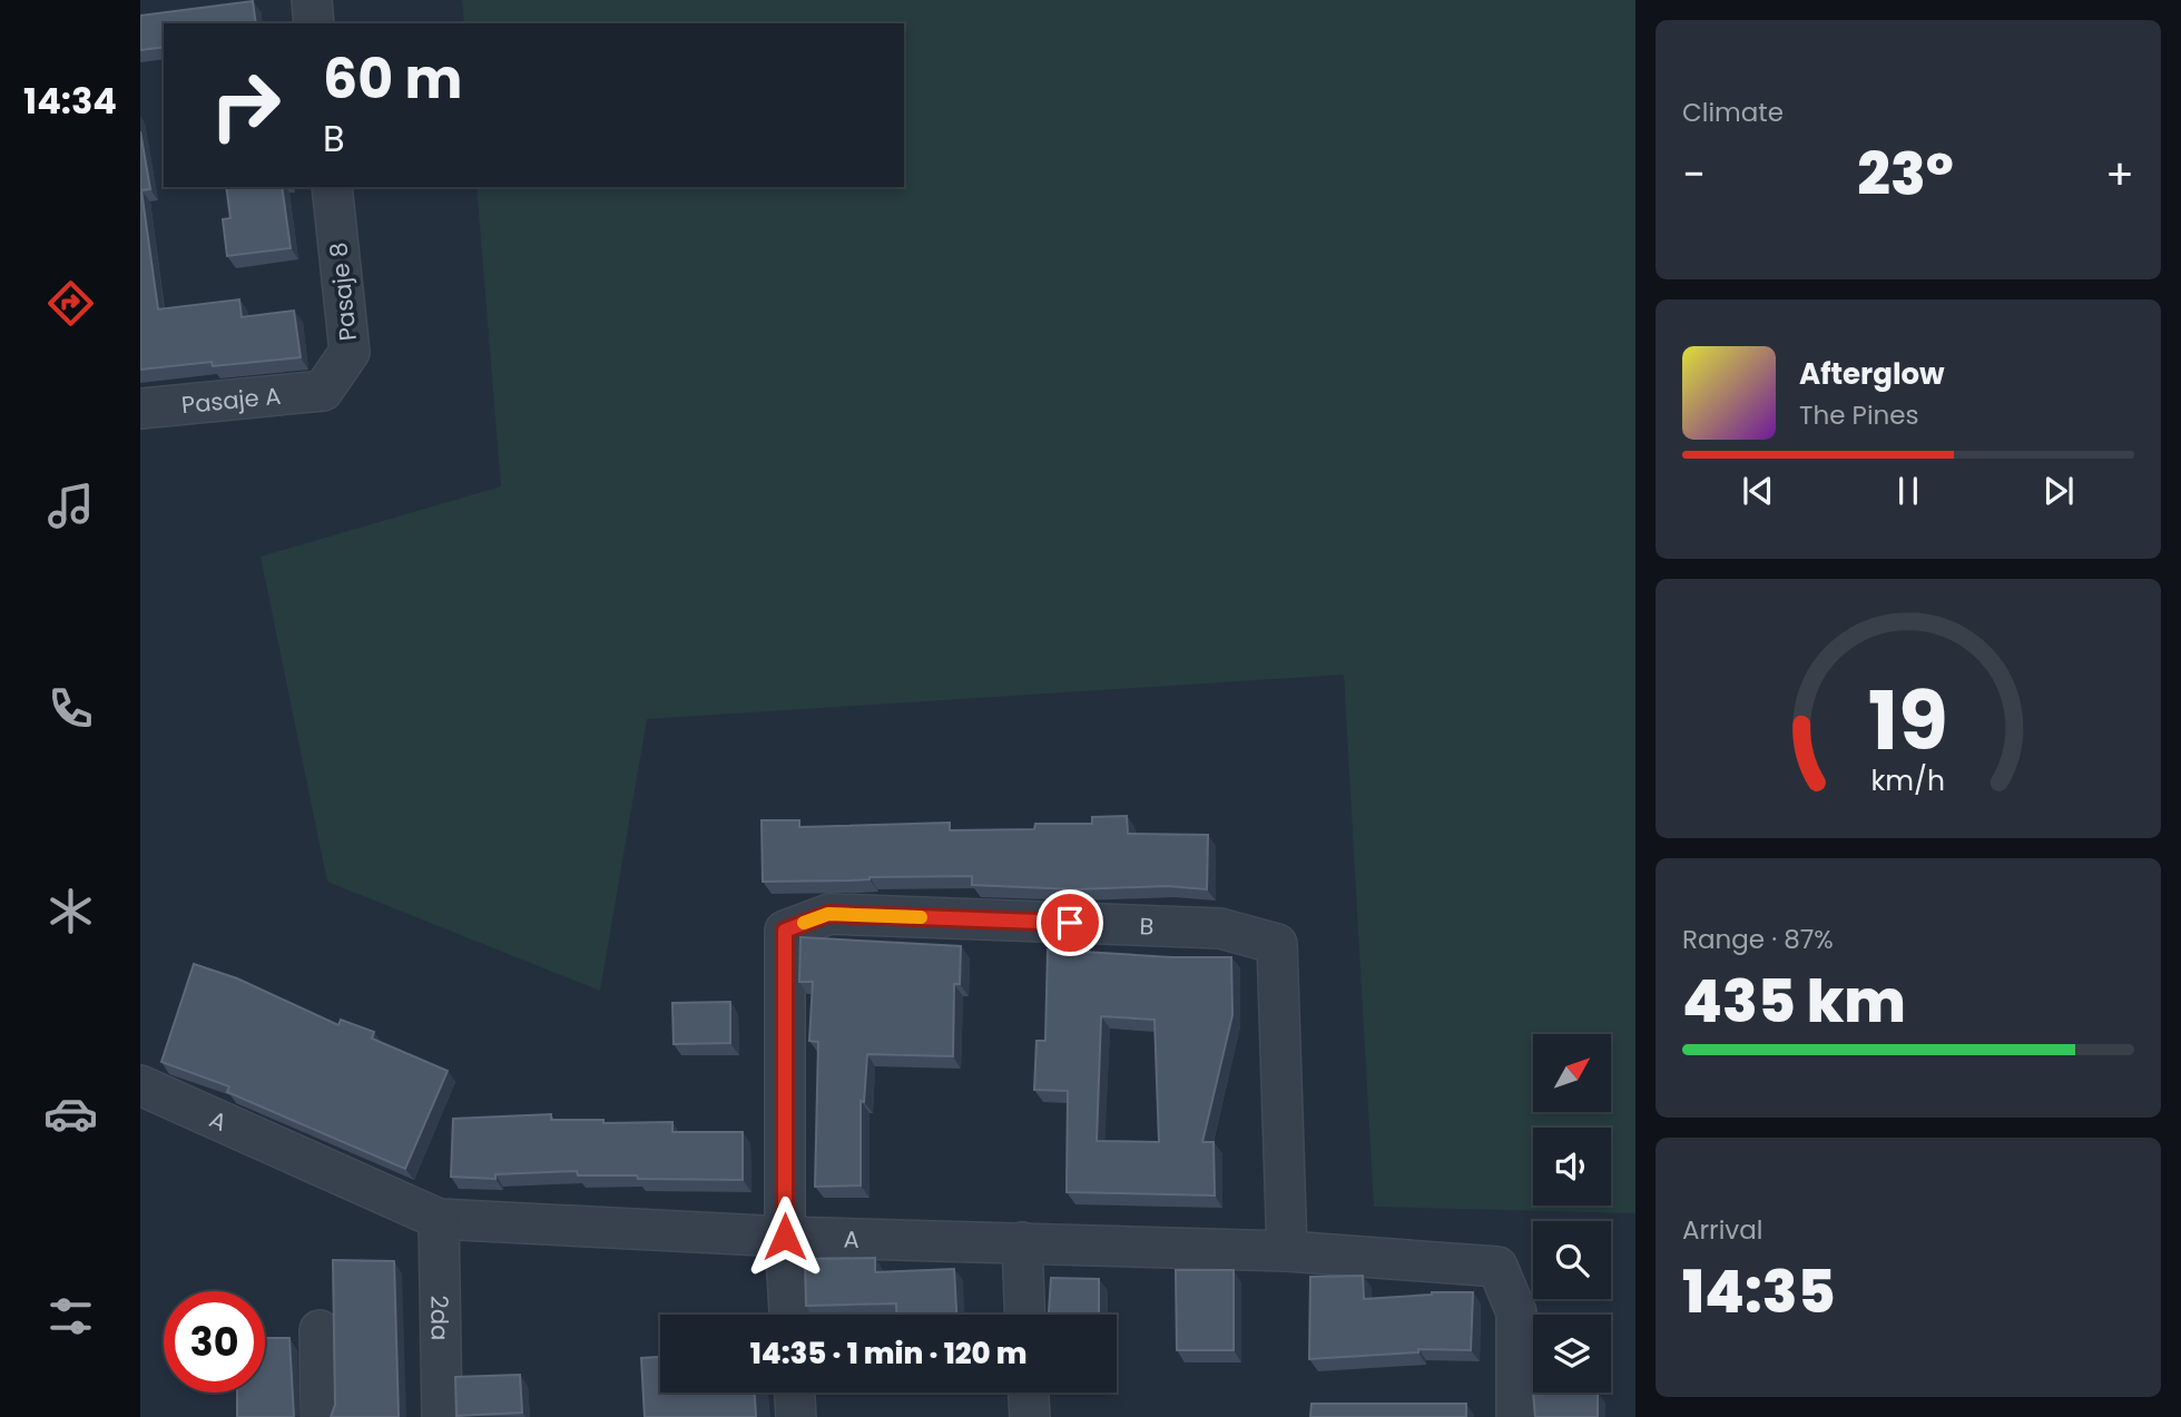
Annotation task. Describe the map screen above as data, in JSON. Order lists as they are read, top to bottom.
{
  "streets": {
    "street": [
      "Pasaje 8",
      "Pasaje A",
      "B",
      "A",
      "2da"
    ]
  },
  "crossings": [
    ["Pasaje 8", "Pasaje A"],
    ["B", "A"],
    ["A", "2da"]
  ],
  "north": "top right",
  "page": {
    "tabs": "14:34",
    "tile": [
      "Climate",
      ["Range · 87%", "435 km"],
      ["Arrival", "14:35"]
    ],
    "turn": ["60 m", "B"],
    "heat": ["−", "23°", "+"],
    "song": ["Afterglow", "The Pines"],
    "limit": "30",
    "trip": "14:35 · 1 min · 120 m",
    "gauge": ["19", "km/h"]
  }
}
